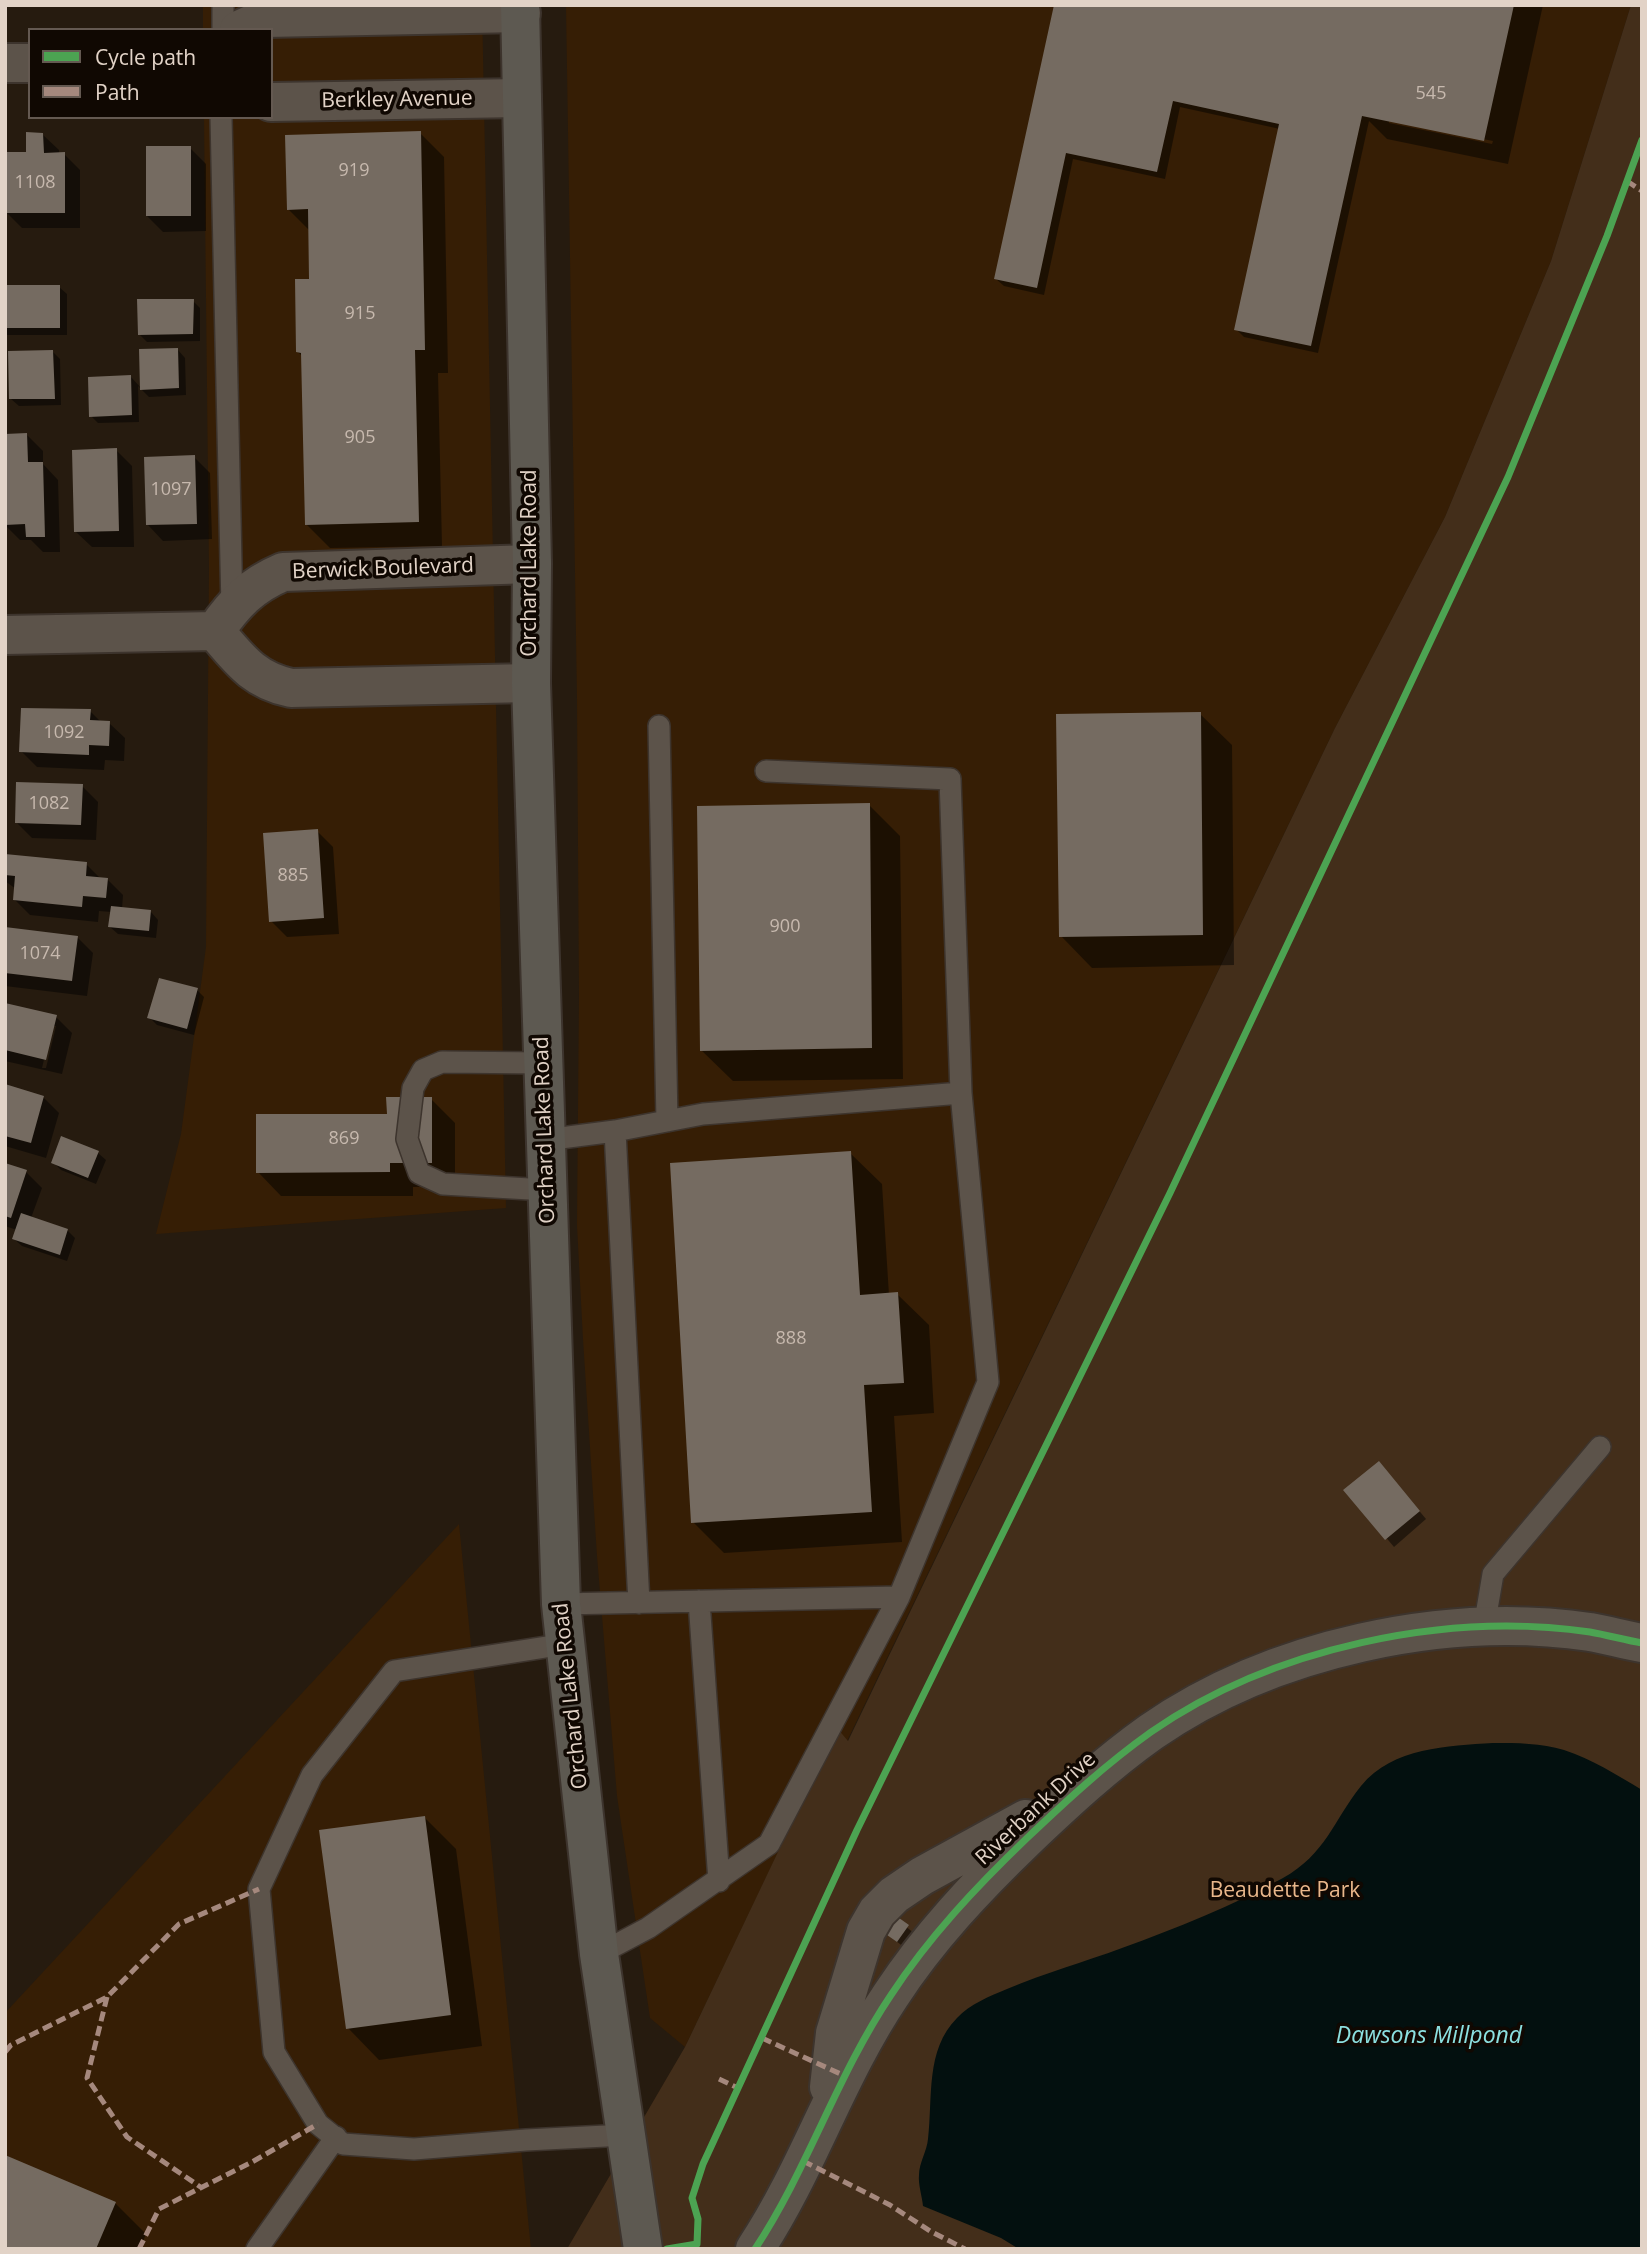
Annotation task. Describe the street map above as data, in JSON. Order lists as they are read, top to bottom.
{
  "streets": {
    "main road": ["Orchard Lake Road"],
    "street": ["Berkley Avenue", "Berwick Boulevard", "Riverbank Drive"]
  },
  "crossings": [
    ["Berkley Avenue", "Orchard Lake Road"],
    ["Orchard Lake Road", "Berwick Boulevard"]
  ],
  "water": ["Dawsons Millpond"],
  "parks": ["Beaudette Park"],
  "house_numbers": [
    "545",
    "919",
    "1108",
    "915",
    "905",
    "1097",
    "1092",
    "1082",
    "885",
    "900",
    "1074",
    "869",
    "888"
  ],
  "legend": ["Cycle path", "Path"]
}
